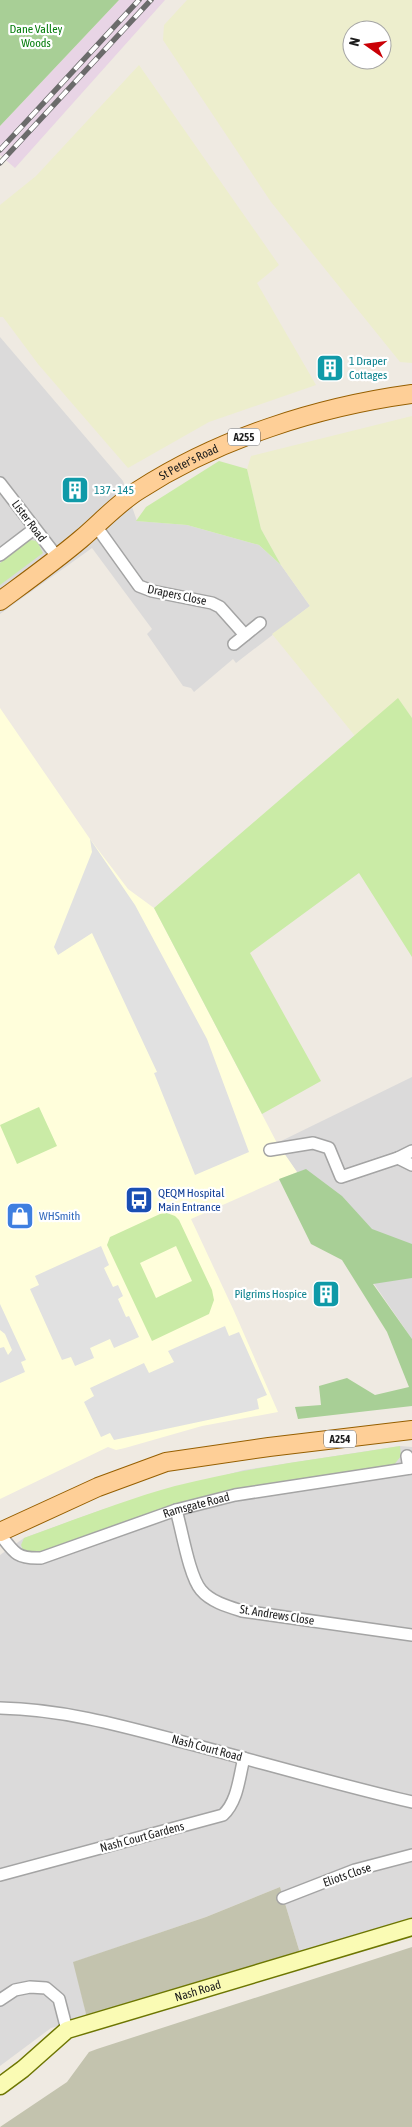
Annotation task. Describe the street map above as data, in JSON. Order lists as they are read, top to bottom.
{
  "streets": {
    "main road": [
      "A255",
      "St Peter's Road",
      "A254",
      "Ramsgate Road"
    ],
    "street": [
      "Lister Road",
      "Drapers Close",
      "St. Andrews Close",
      "Nash Court Road",
      "Nash Court Gardens",
      "Eliots Close",
      "Nash Road"
    ]
  },
  "crossings": [
    ["St Peter's Road", "Lister Road"],
    ["St Peter's Road", "Drapers Close"],
    ["Ramsgate Road", "St. Andrews Close"],
    ["Nash Court Road", "Nash Court Gardens"]
  ],
  "parks": ["Dane Valley Woods"],
  "places": {
    "building": ["1 Draper Cottages", "137 - 145", "Pilgrims Hospice"],
    "bus stop": ["QEQM Hospital Main Entrance"],
    "shop": ["WHSmith"]
  },
  "north": "left"
}
